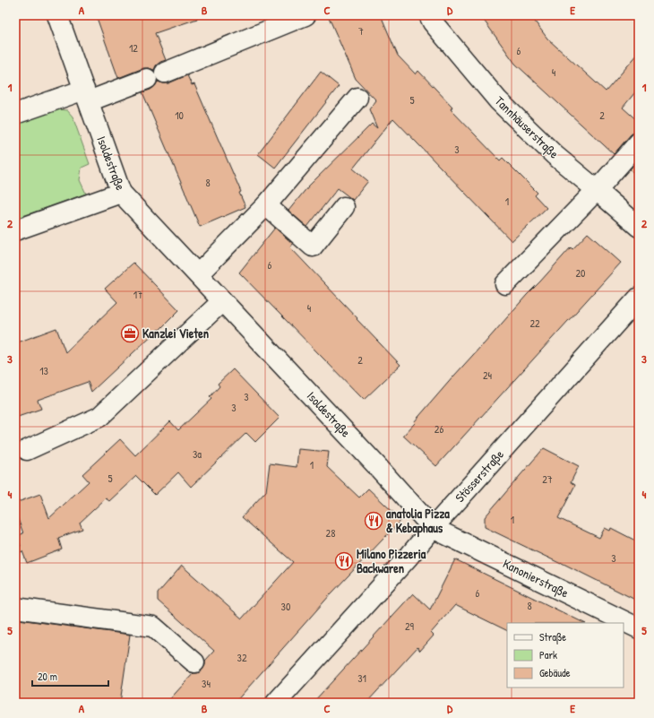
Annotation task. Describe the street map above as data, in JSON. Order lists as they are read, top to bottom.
{
  "streets": {
    "street": [
      "Tannhäuserstraße",
      "Isoldestraße",
      "Stösserstraße",
      "Kanonierstraße"
    ]
  },
  "crossings": [
    ["Isoldestraße", "Stösserstraße"],
    ["Isoldestraße", "Kanonierstraße"],
    ["Stösserstraße", "Kanonierstraße"]
  ],
  "places": {
    "office": ["Kanzlei Vieten"],
    "restaurant": ["anatolia Pizza & Kebaphaus", "Milano Pizzeria Backwaren"]
  },
  "house_numbers": [
    "7",
    "12",
    "6",
    "4",
    "5",
    "10",
    "2",
    "3",
    "8",
    "1",
    "6",
    "20",
    "17",
    "4",
    "22",
    "2",
    "13",
    "24",
    "3",
    "3",
    "26",
    "3a",
    "1",
    "5",
    "27",
    "1",
    "28",
    "3",
    "6",
    "8",
    "30",
    "29",
    "32",
    "31",
    "34"
  ],
  "legend": ["Straße", "Park", "Gebäude"],
  "scale_bar": "20 m",
  "grid": {
    "columns": [
      "A",
      "B",
      "C",
      "D",
      "E"
    ],
    "rows": [
      "1",
      "2",
      "3",
      "4",
      "5"
    ]
  }
}
